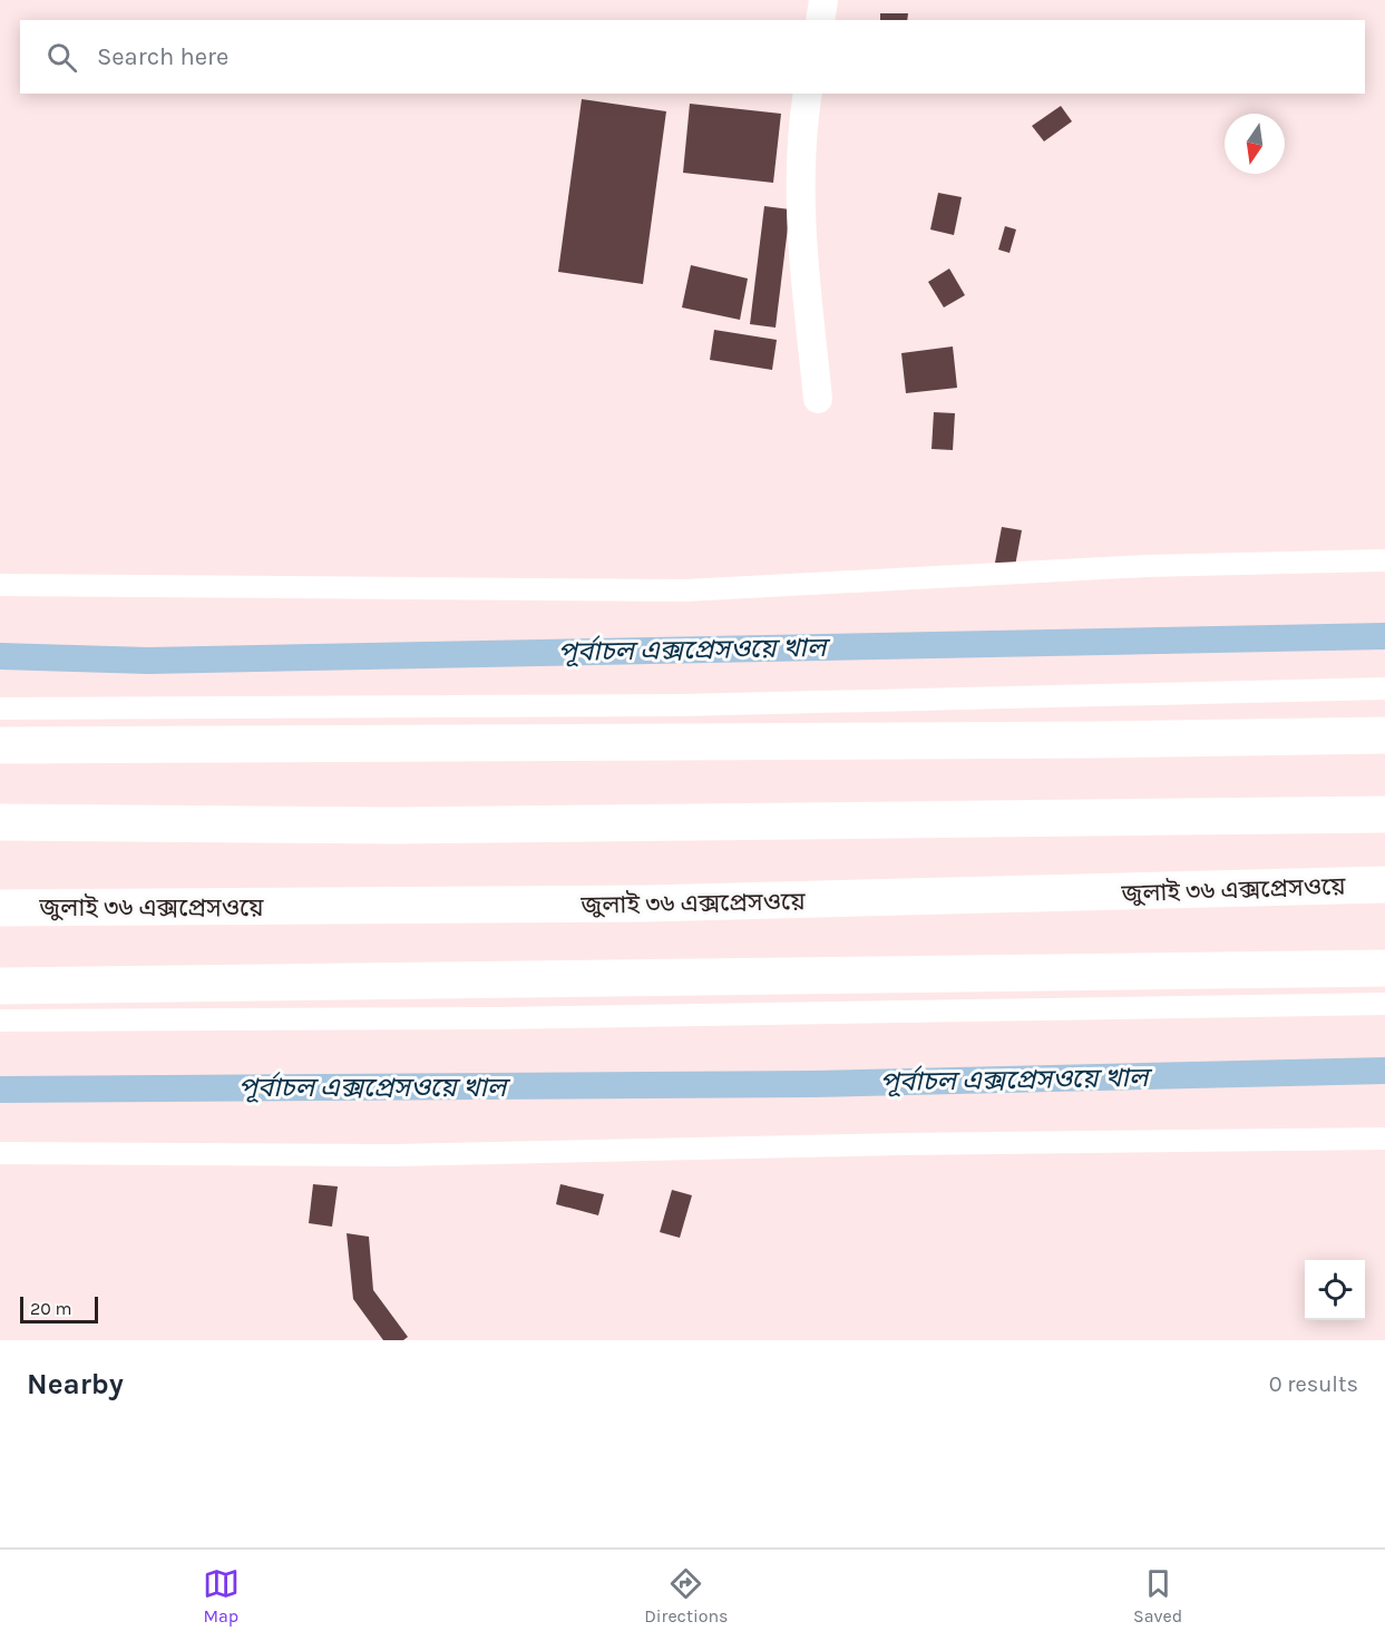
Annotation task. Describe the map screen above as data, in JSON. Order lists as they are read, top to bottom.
{
  "streets": {
    "main road": ["জুলাই ৩৬ এক্সপ্রেসওয়ে"]
  },
  "water": ["পূর্বাচল এক্সপ্রেসওয়ে খাল"],
  "scale_bar": "20 m",
  "north": "bottom",
  "page": {
    "search": "Search here",
    "scale": "20 m",
    "heading": ["Nearby", "0 results"],
    "nav": ["Map", "Directions", "Saved"]
  }
}
